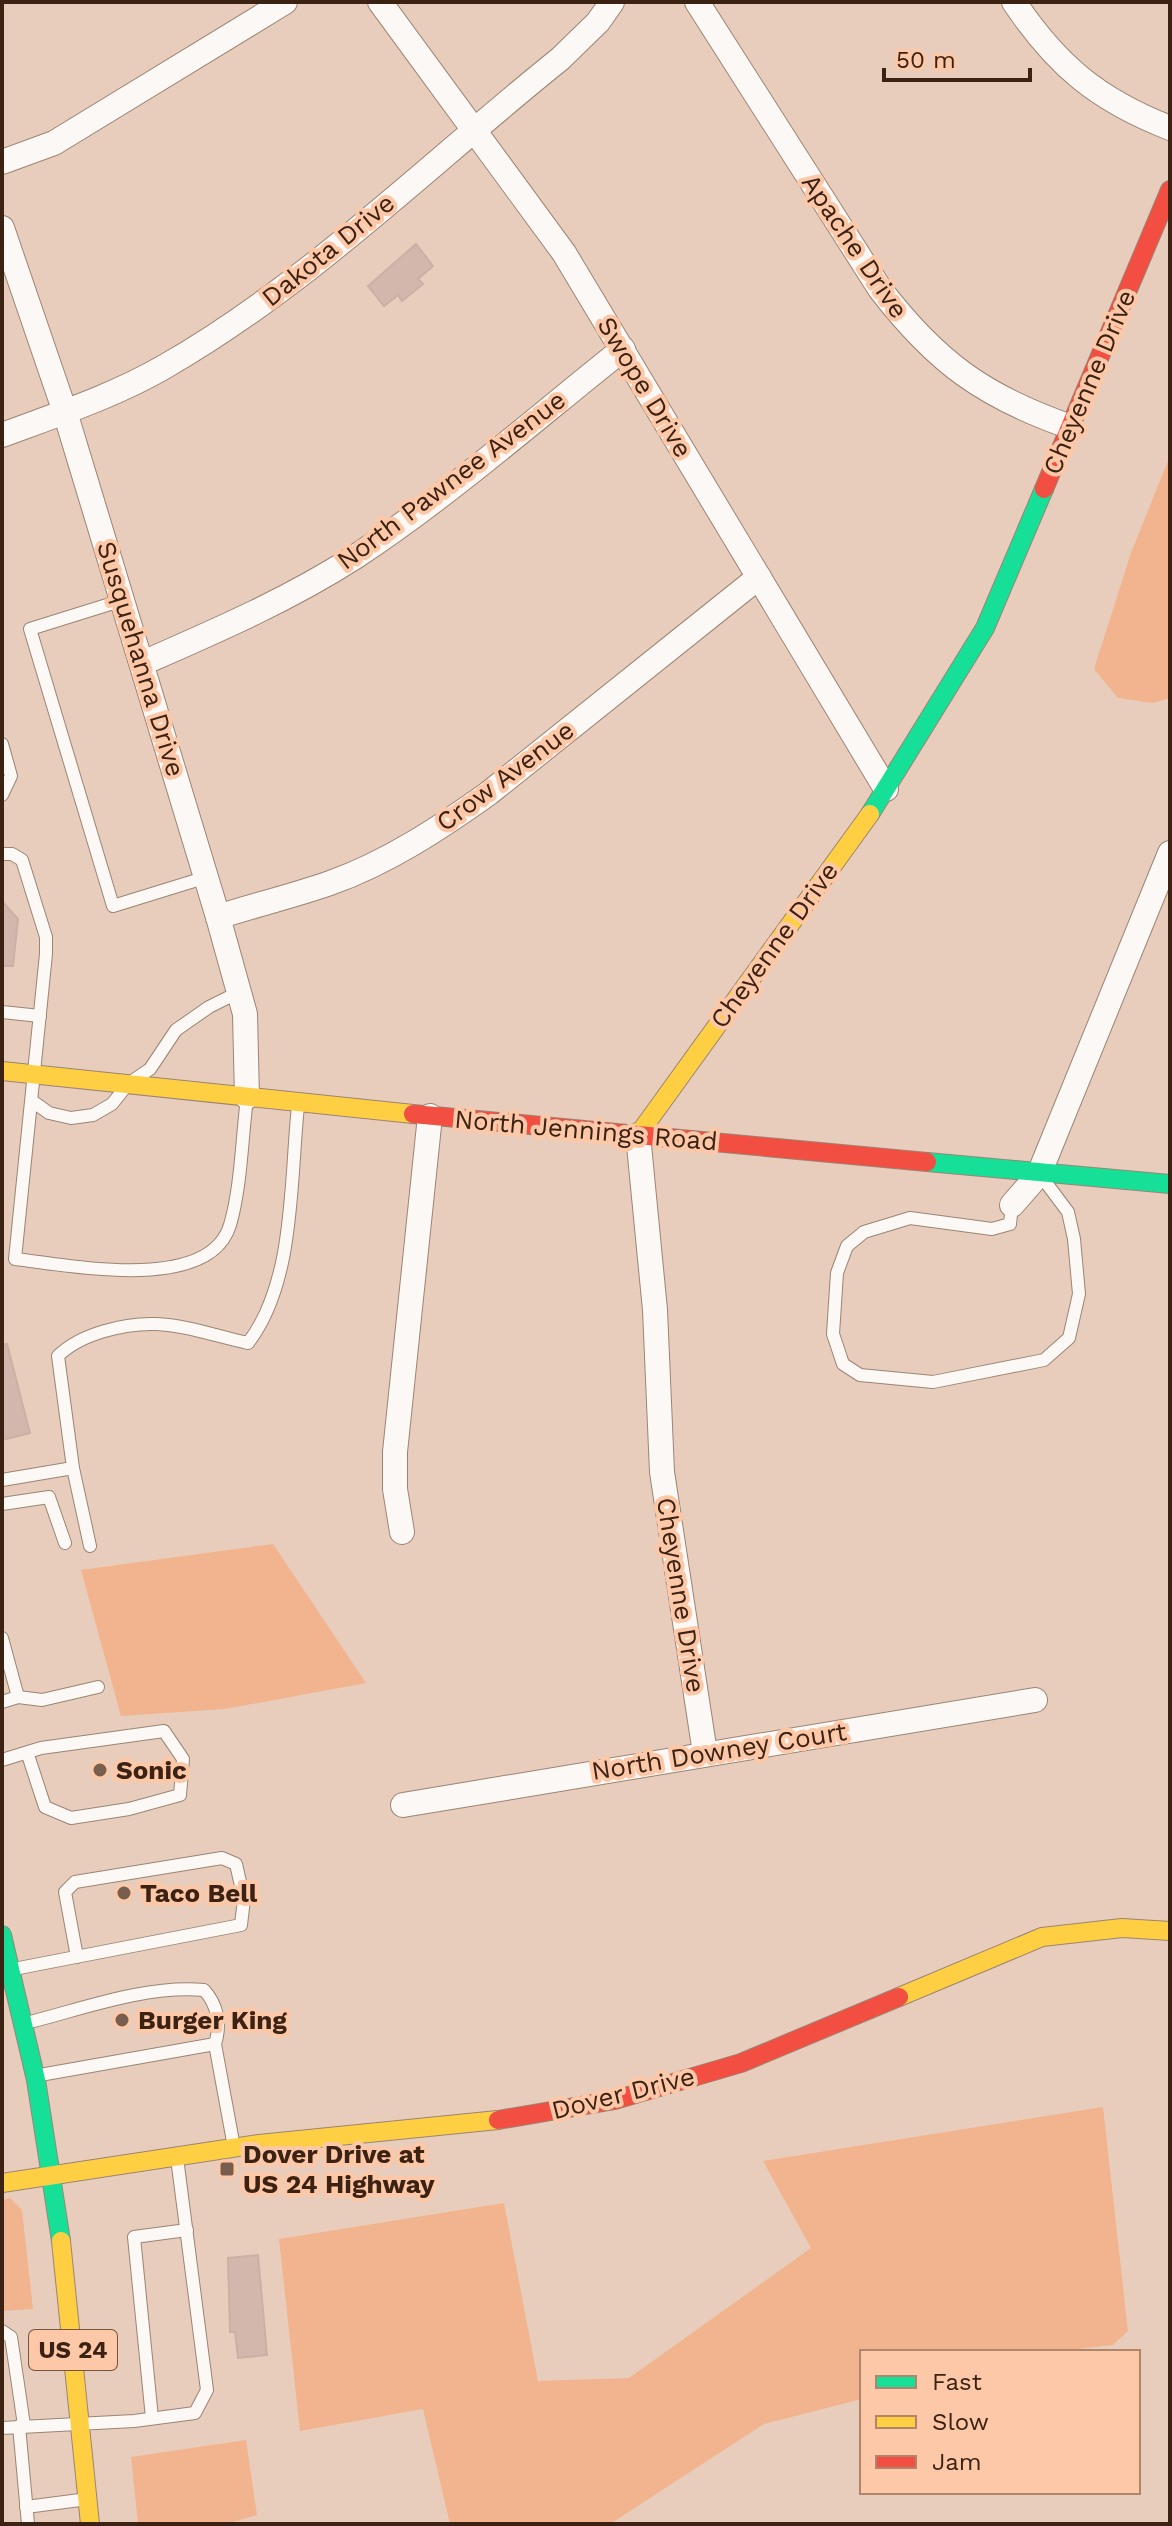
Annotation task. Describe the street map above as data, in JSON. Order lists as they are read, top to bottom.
{
  "streets": {
    "main road": [
      "Cheyenne Drive",
      "North Jennings Road",
      "Dover Drive",
      "US 24"
    ],
    "street": [
      "Apache Drive",
      "Dakota Drive",
      "Swope Drive",
      "North Pawnee Avenue",
      "Susquehanna Drive",
      "Crow Avenue",
      "North Downey Court"
    ]
  },
  "crossings": [
    ["Apache Drive", "Cheyenne Drive"],
    ["Dakota Drive", "Swope Drive"],
    ["Dakota Drive", "Susquehanna Drive"],
    ["Cheyenne Drive", "Swope Drive"],
    ["Cheyenne Drive", "North Jennings Road"],
    ["Cheyenne Drive", "North Downey Court"],
    ["Swope Drive", "North Pawnee Avenue"],
    ["Swope Drive", "Crow Avenue"],
    ["North Pawnee Avenue", "Susquehanna Drive"],
    ["Susquehanna Drive", "Crow Avenue"],
    ["Susquehanna Drive", "North Jennings Road"],
    ["Dover Drive", "US 24"]
  ],
  "places": {
    "other": ["Sonic", "Taco Bell", "Burger King"],
    "transit": ["Dover Drive at US 24 Highway"]
  },
  "legend": ["Fast", "Slow", "Jam"],
  "scale_bar": "50 m"
}
